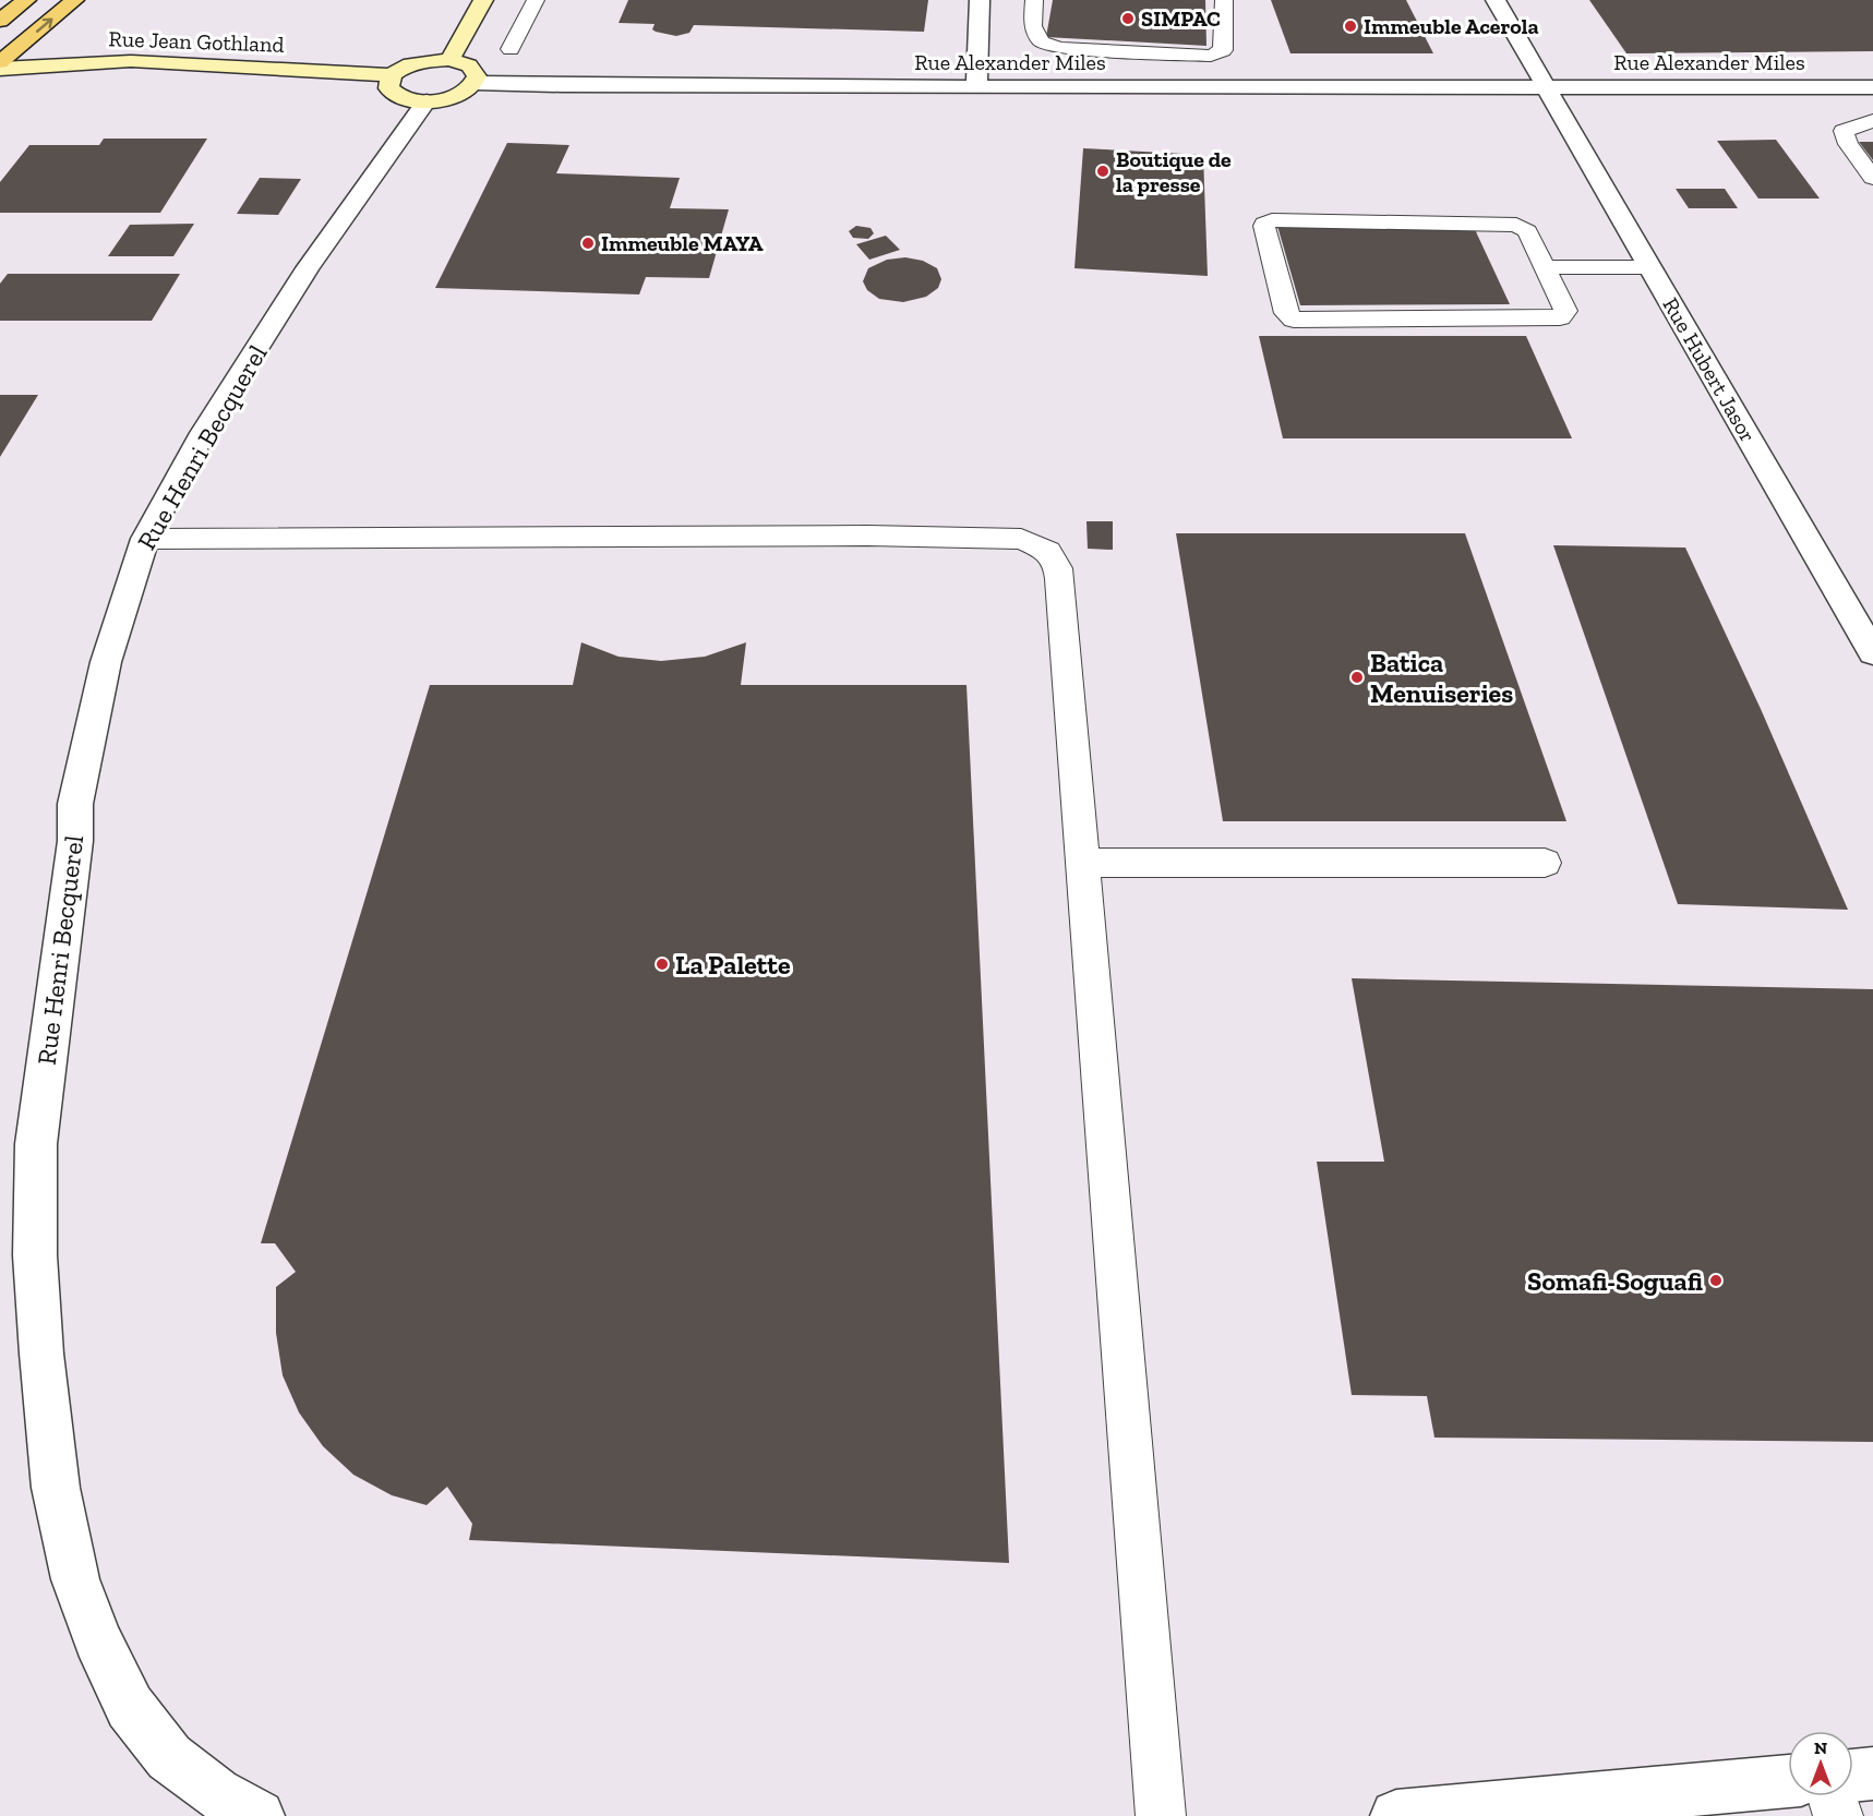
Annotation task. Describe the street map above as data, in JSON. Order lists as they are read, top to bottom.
{
  "streets": {
    "street": [
      "Rue Jean Gothland",
      "Rue Alexander Miles",
      "Rue Hubert Jasor",
      "Rue Henri Becquerel"
    ]
  },
  "crossings": [
    ["Rue Alexander Miles", "Rue Hubert Jasor"]
  ],
  "places": [
    "SIMPAC",
    "Immeuble Acerola",
    "Boutique de la presse",
    "Immeuble MAYA",
    "Batica Menuiseries",
    "La Palette",
    "Somafi-Soguafi"
  ],
  "north": "top"
}
